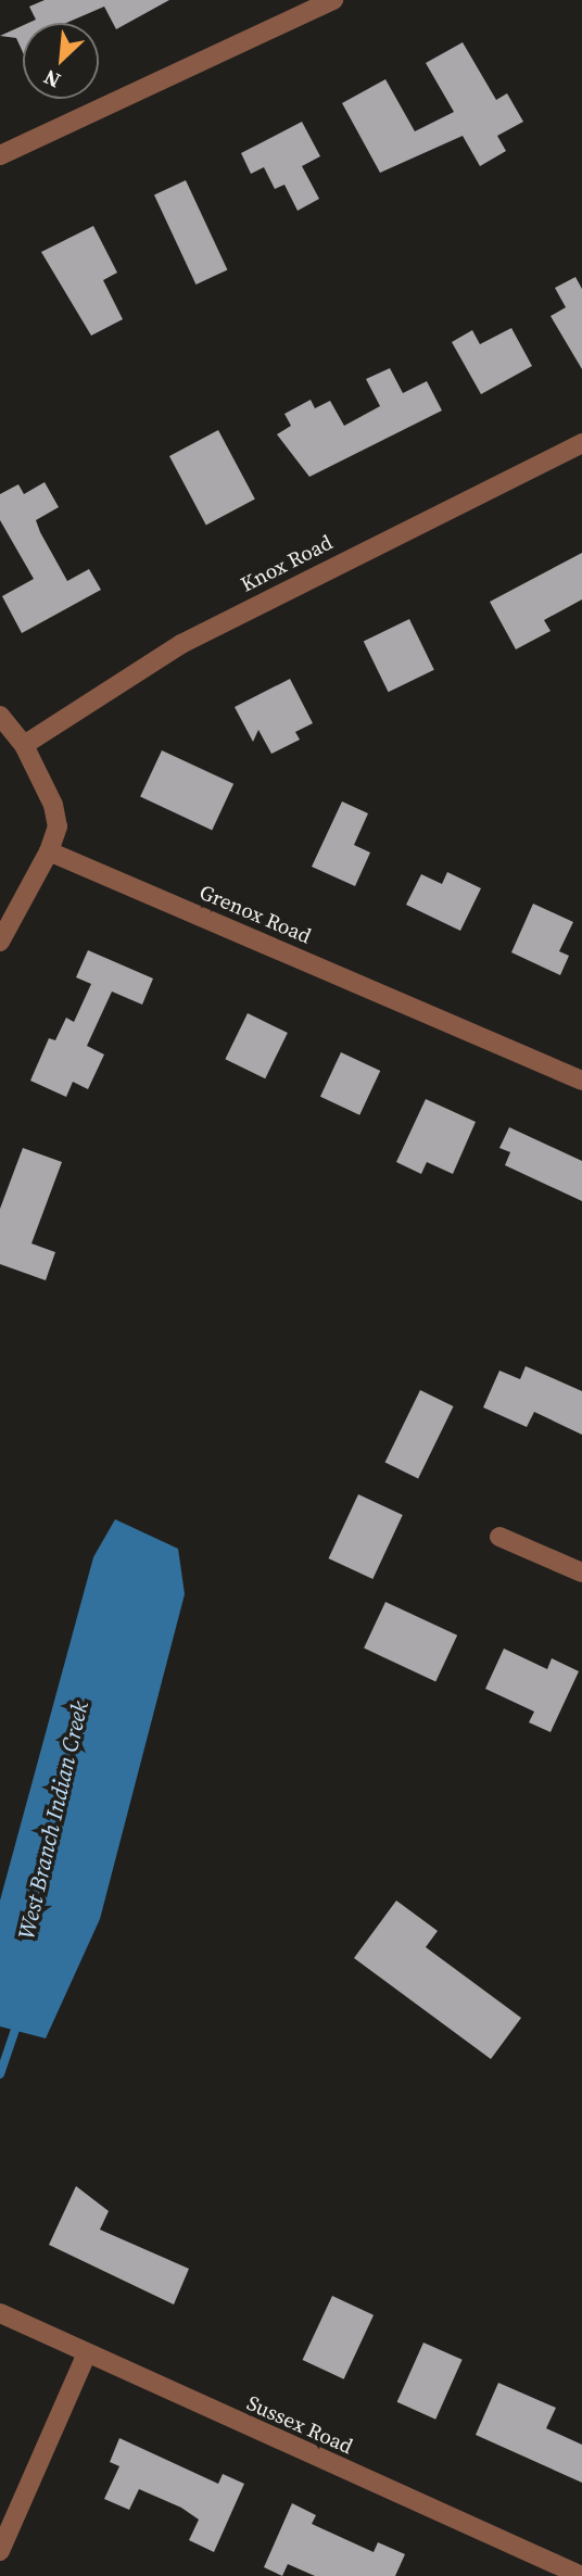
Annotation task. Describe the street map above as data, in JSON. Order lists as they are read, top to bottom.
{
  "streets": {
    "street": ["Knox Road", "Grenox Road", "Sussex Road"]
  },
  "water": ["West Branch Indian Creek"],
  "north": "bottom left"
}
